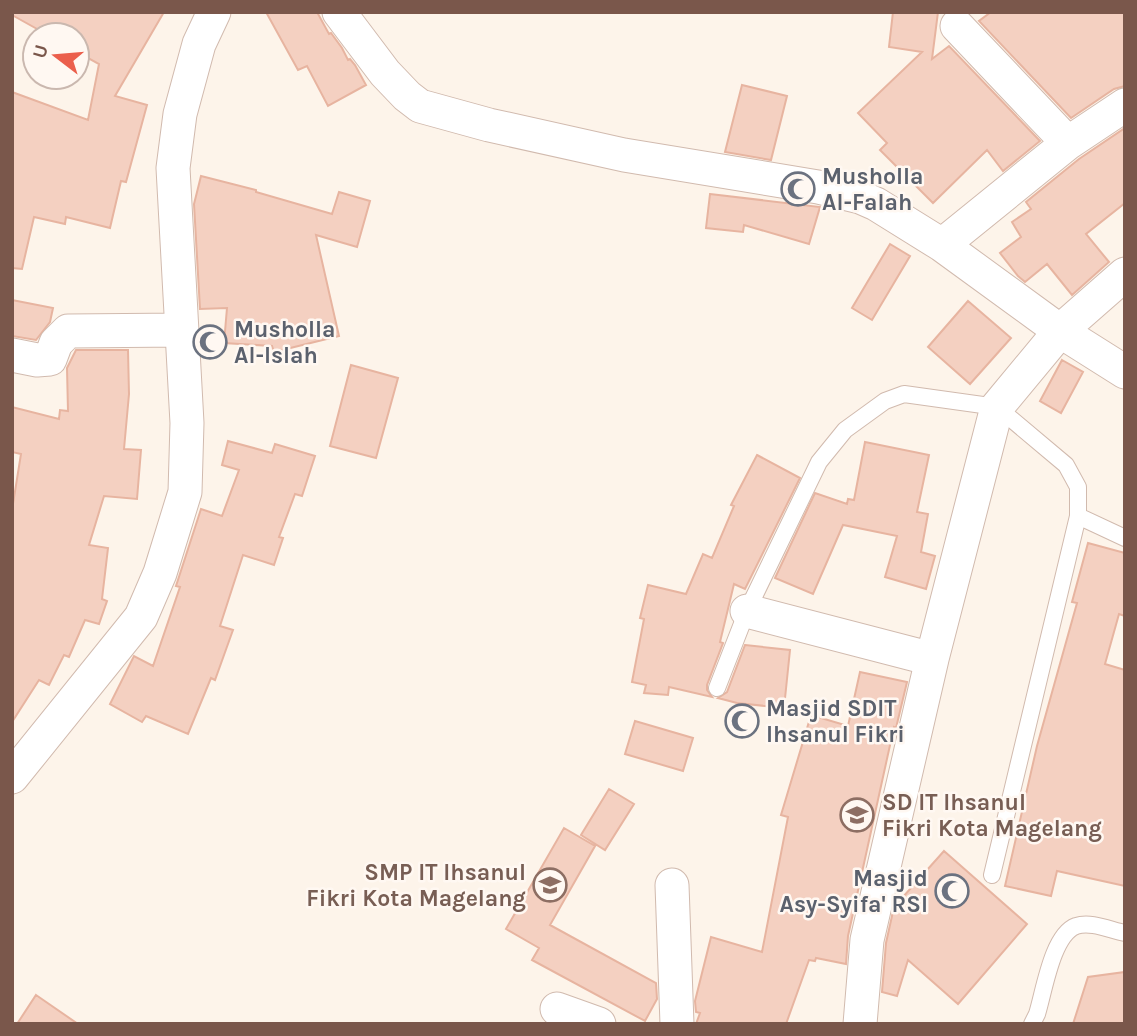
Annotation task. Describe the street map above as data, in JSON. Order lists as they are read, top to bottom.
{
  "places": {
    "mosque": [
      "Musholla Al-Falah",
      "Musholla Al-Islah",
      "Masjid SDIT Ihsanul Fikri",
      "Masjid Asy-Syifa' RSI"
    ],
    "school or university": ["SD IT Ihsanul Fikri Kota Magelang", "SMP IT Ihsanul Fikri Kota Magelang"]
  },
  "north": "left"
}
